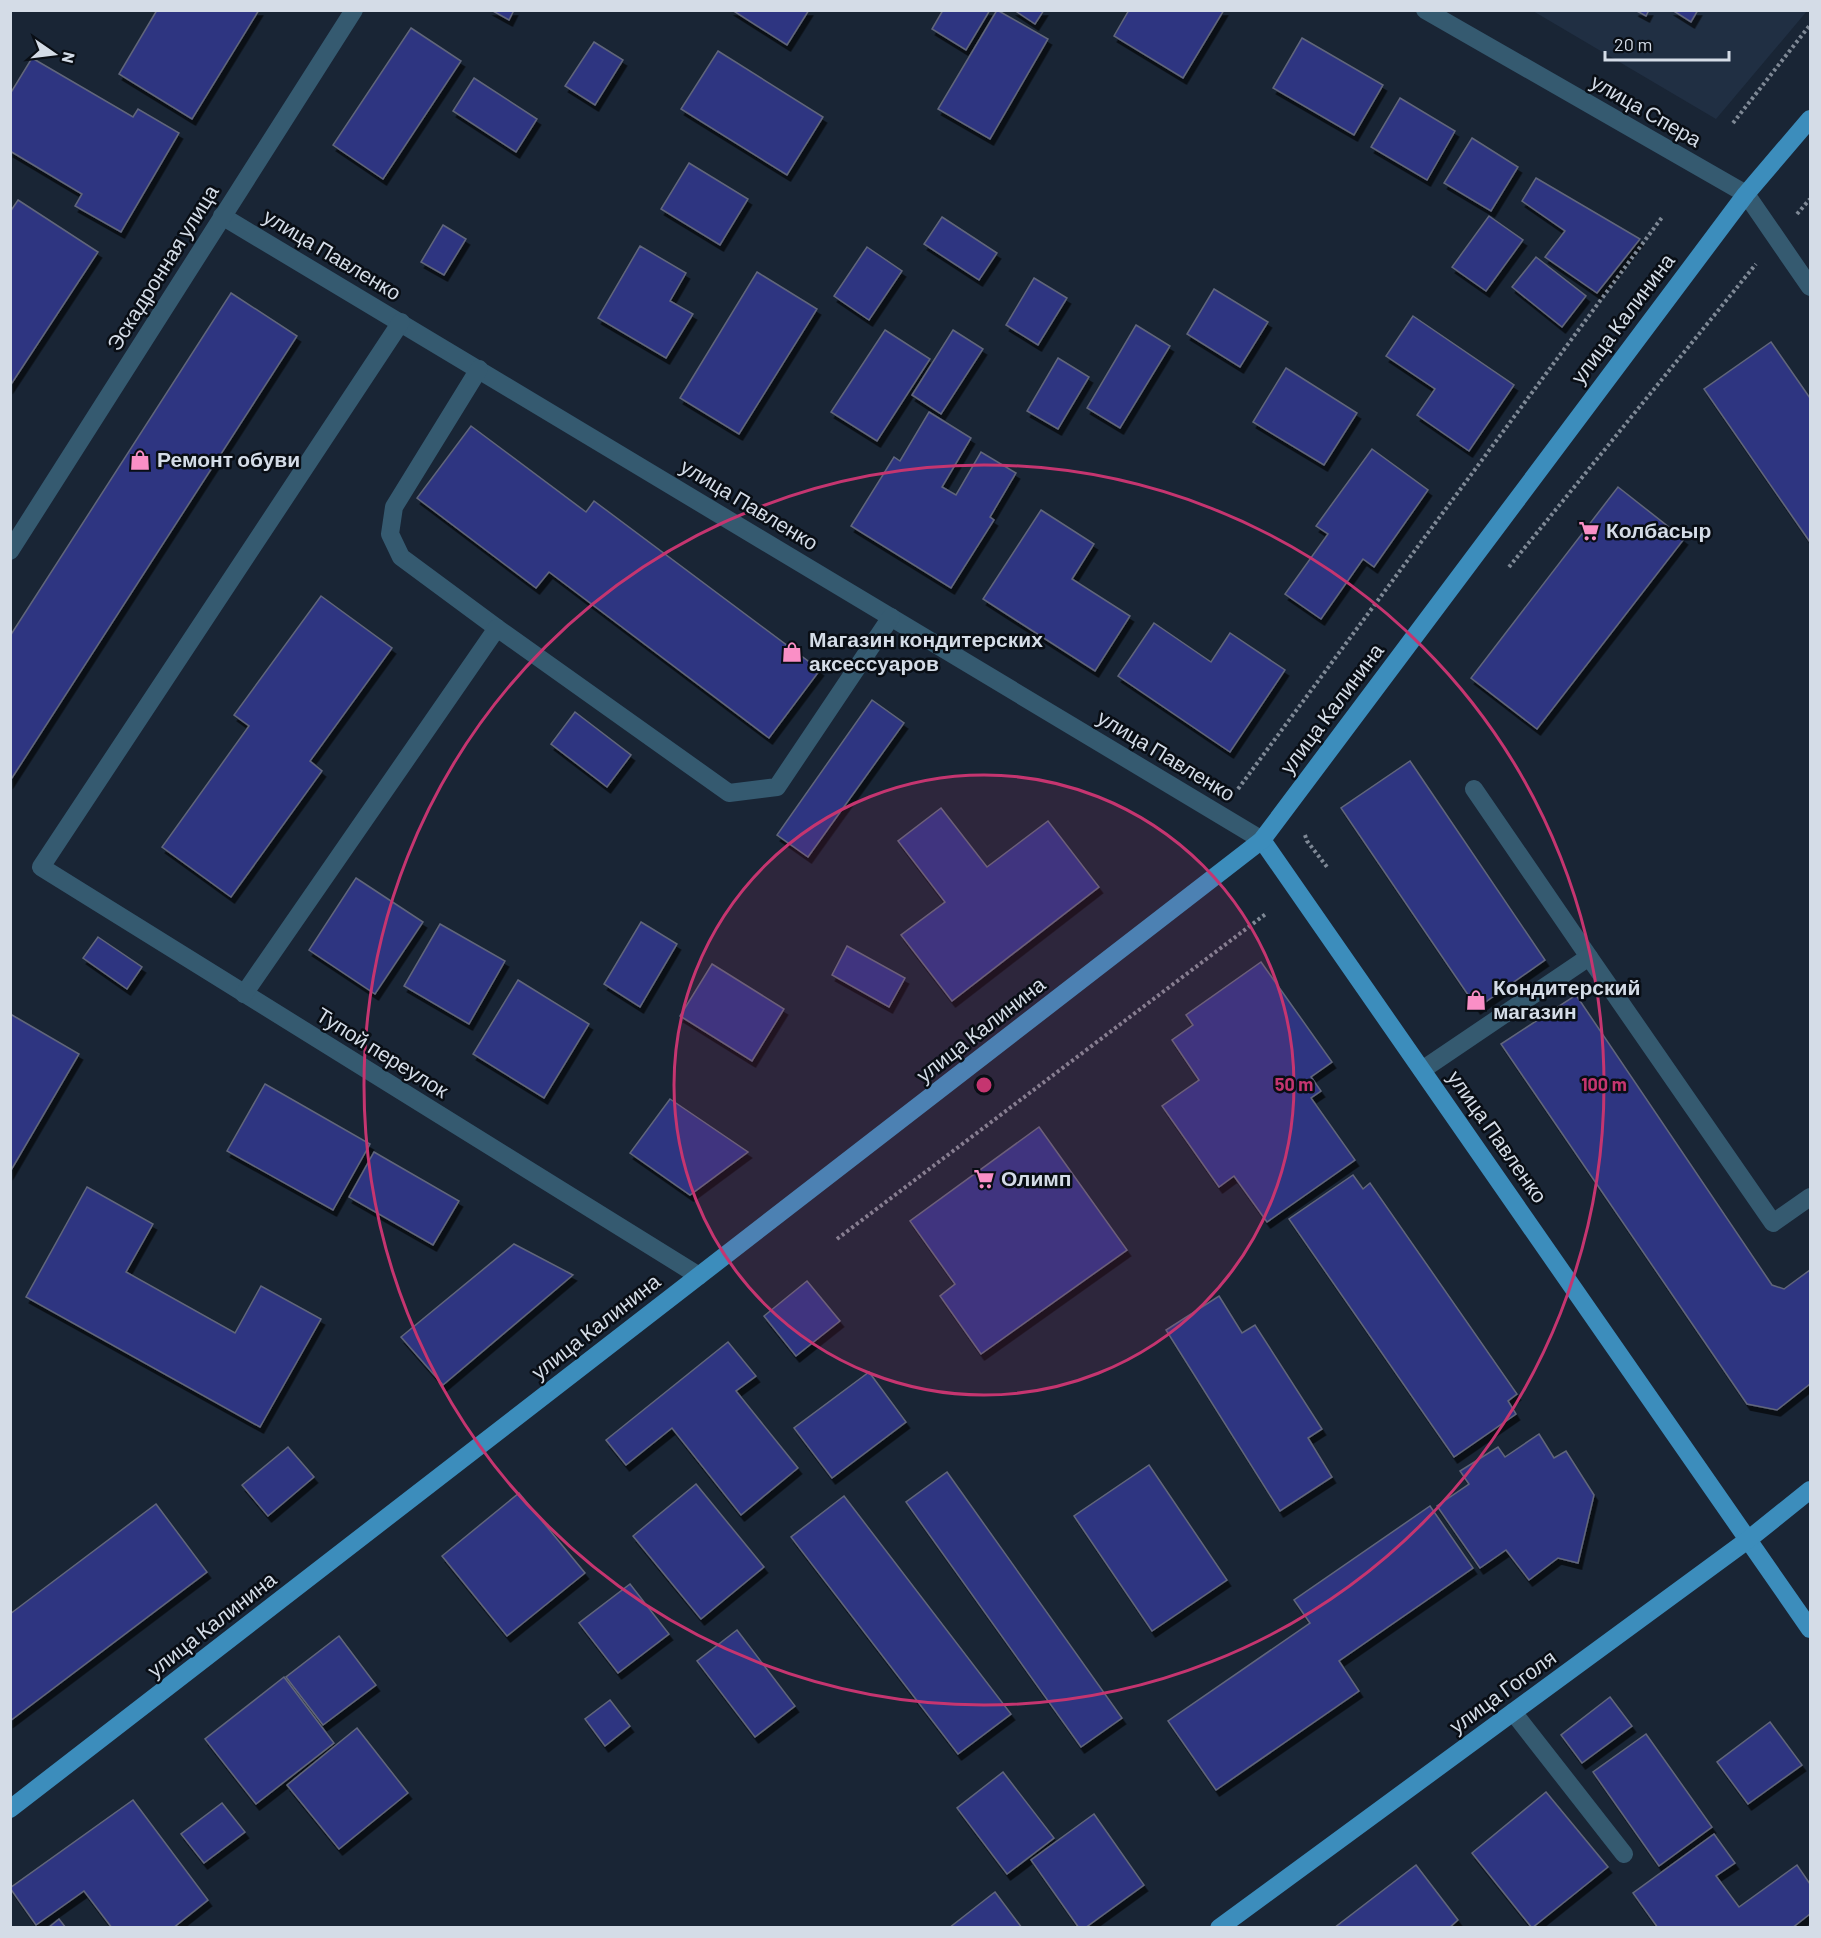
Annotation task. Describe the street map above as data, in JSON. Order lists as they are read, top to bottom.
{
  "streets": {
    "main road": ["улица Павленко", "улица Калинина", "улица Гоголя"],
    "street": ["улица Спера", "Эскадронная улица", "Тупой переулок"]
  },
  "crossings": [
    ["улица Спера", "улица Калинина"],
    ["улица Павленко", "Эскадронная улица"],
    ["улица Павленко", "улица Калинина"],
    ["улица Павленко", "Тупой переулок"],
    ["улица Павленко", "улица Гоголя"],
    ["улица Калинина", "Тупой переулок"]
  ],
  "places": {
    "shop": ["Ремонт обуви", "Магазин кондитерских аксессуаров", "Кондитерский магазин"],
    "supermarket": ["Колбасыр", "Олимп"]
  },
  "scale_bar": "20 m",
  "north": "right",
  "rings": ["50 m", "100 m"]
}
